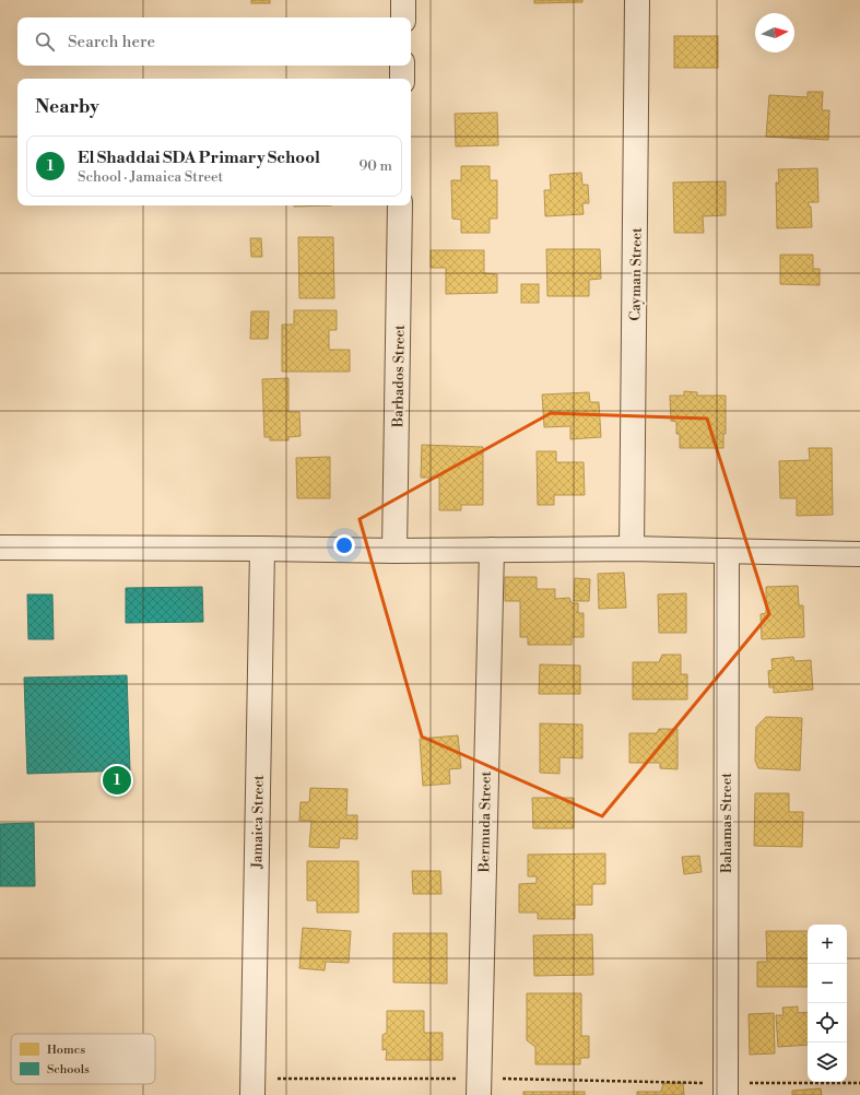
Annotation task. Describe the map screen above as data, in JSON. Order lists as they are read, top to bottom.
{
  "streets": {
    "street": [
      "Cayman Street",
      "Barbados Street",
      "Jamaica Street",
      "Bermuda Street",
      "Bahamas Street"
    ]
  },
  "legend": ["Homes", "Schools"],
  "north": "right",
  "page": {
    "search": "Search here",
    "heading": "Nearby",
    "list": [
      {
        "mark": "1",
        "name": "El Shaddai SDA Primary School",
        "note": "School · Jamaica Street",
        "value": "90 m"
      }
    ],
    "pins": "1",
    "map_buttons": ["+", "−"]
  }
}
